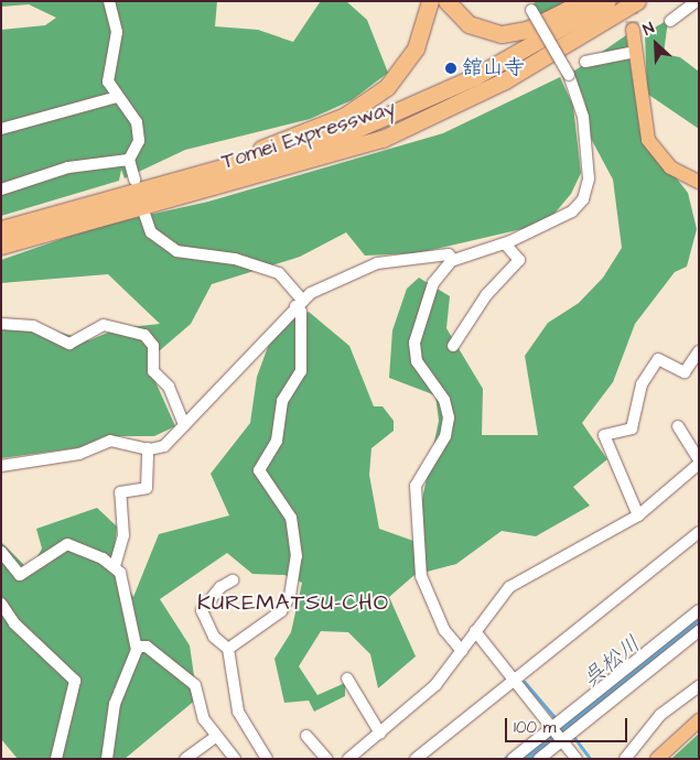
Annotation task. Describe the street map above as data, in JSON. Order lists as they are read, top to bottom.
{
  "streets": {
    "highway": ["Tomei Expressway"]
  },
  "districts": ["KUREMATSU-CHO"],
  "water": ["呉松川"],
  "places": ["舘山寺"],
  "scale_bar": "100 m",
  "north": "top left"
}
